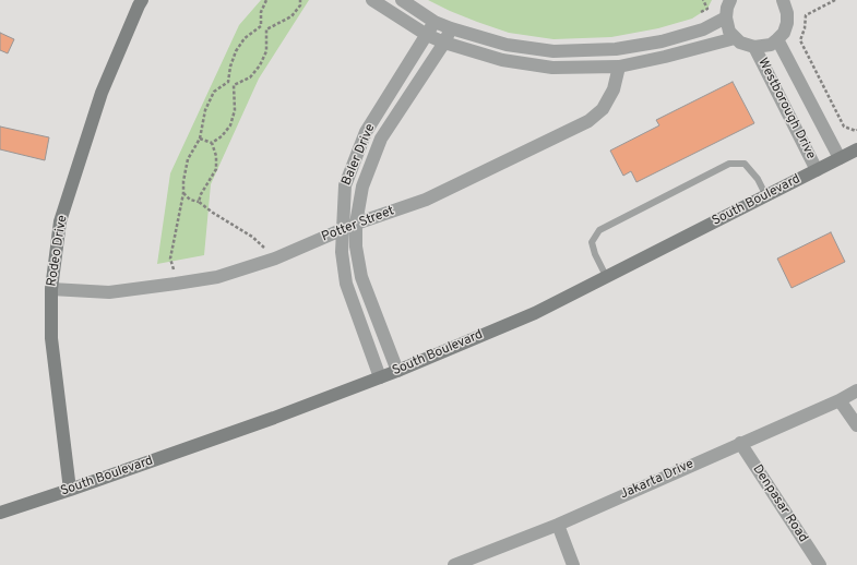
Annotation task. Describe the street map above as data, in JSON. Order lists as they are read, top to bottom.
{
  "streets": {
    "main road": ["South Boulevard", "Rodeo Drive"],
    "street": [
      "Westborough Drive",
      "Baler Drive",
      "Potter Street",
      "Jakarta Drive",
      "Denpasar Road"
    ]
  },
  "crossings": [
    ["Westborough Drive", "South Boulevard"],
    ["Baler Drive", "South Boulevard"],
    ["Baler Drive", "Potter Street"],
    ["South Boulevard", "Rodeo Drive"],
    ["Potter Street", "Rodeo Drive"],
    ["Jakarta Drive", "Denpasar Road"]
  ]
}
